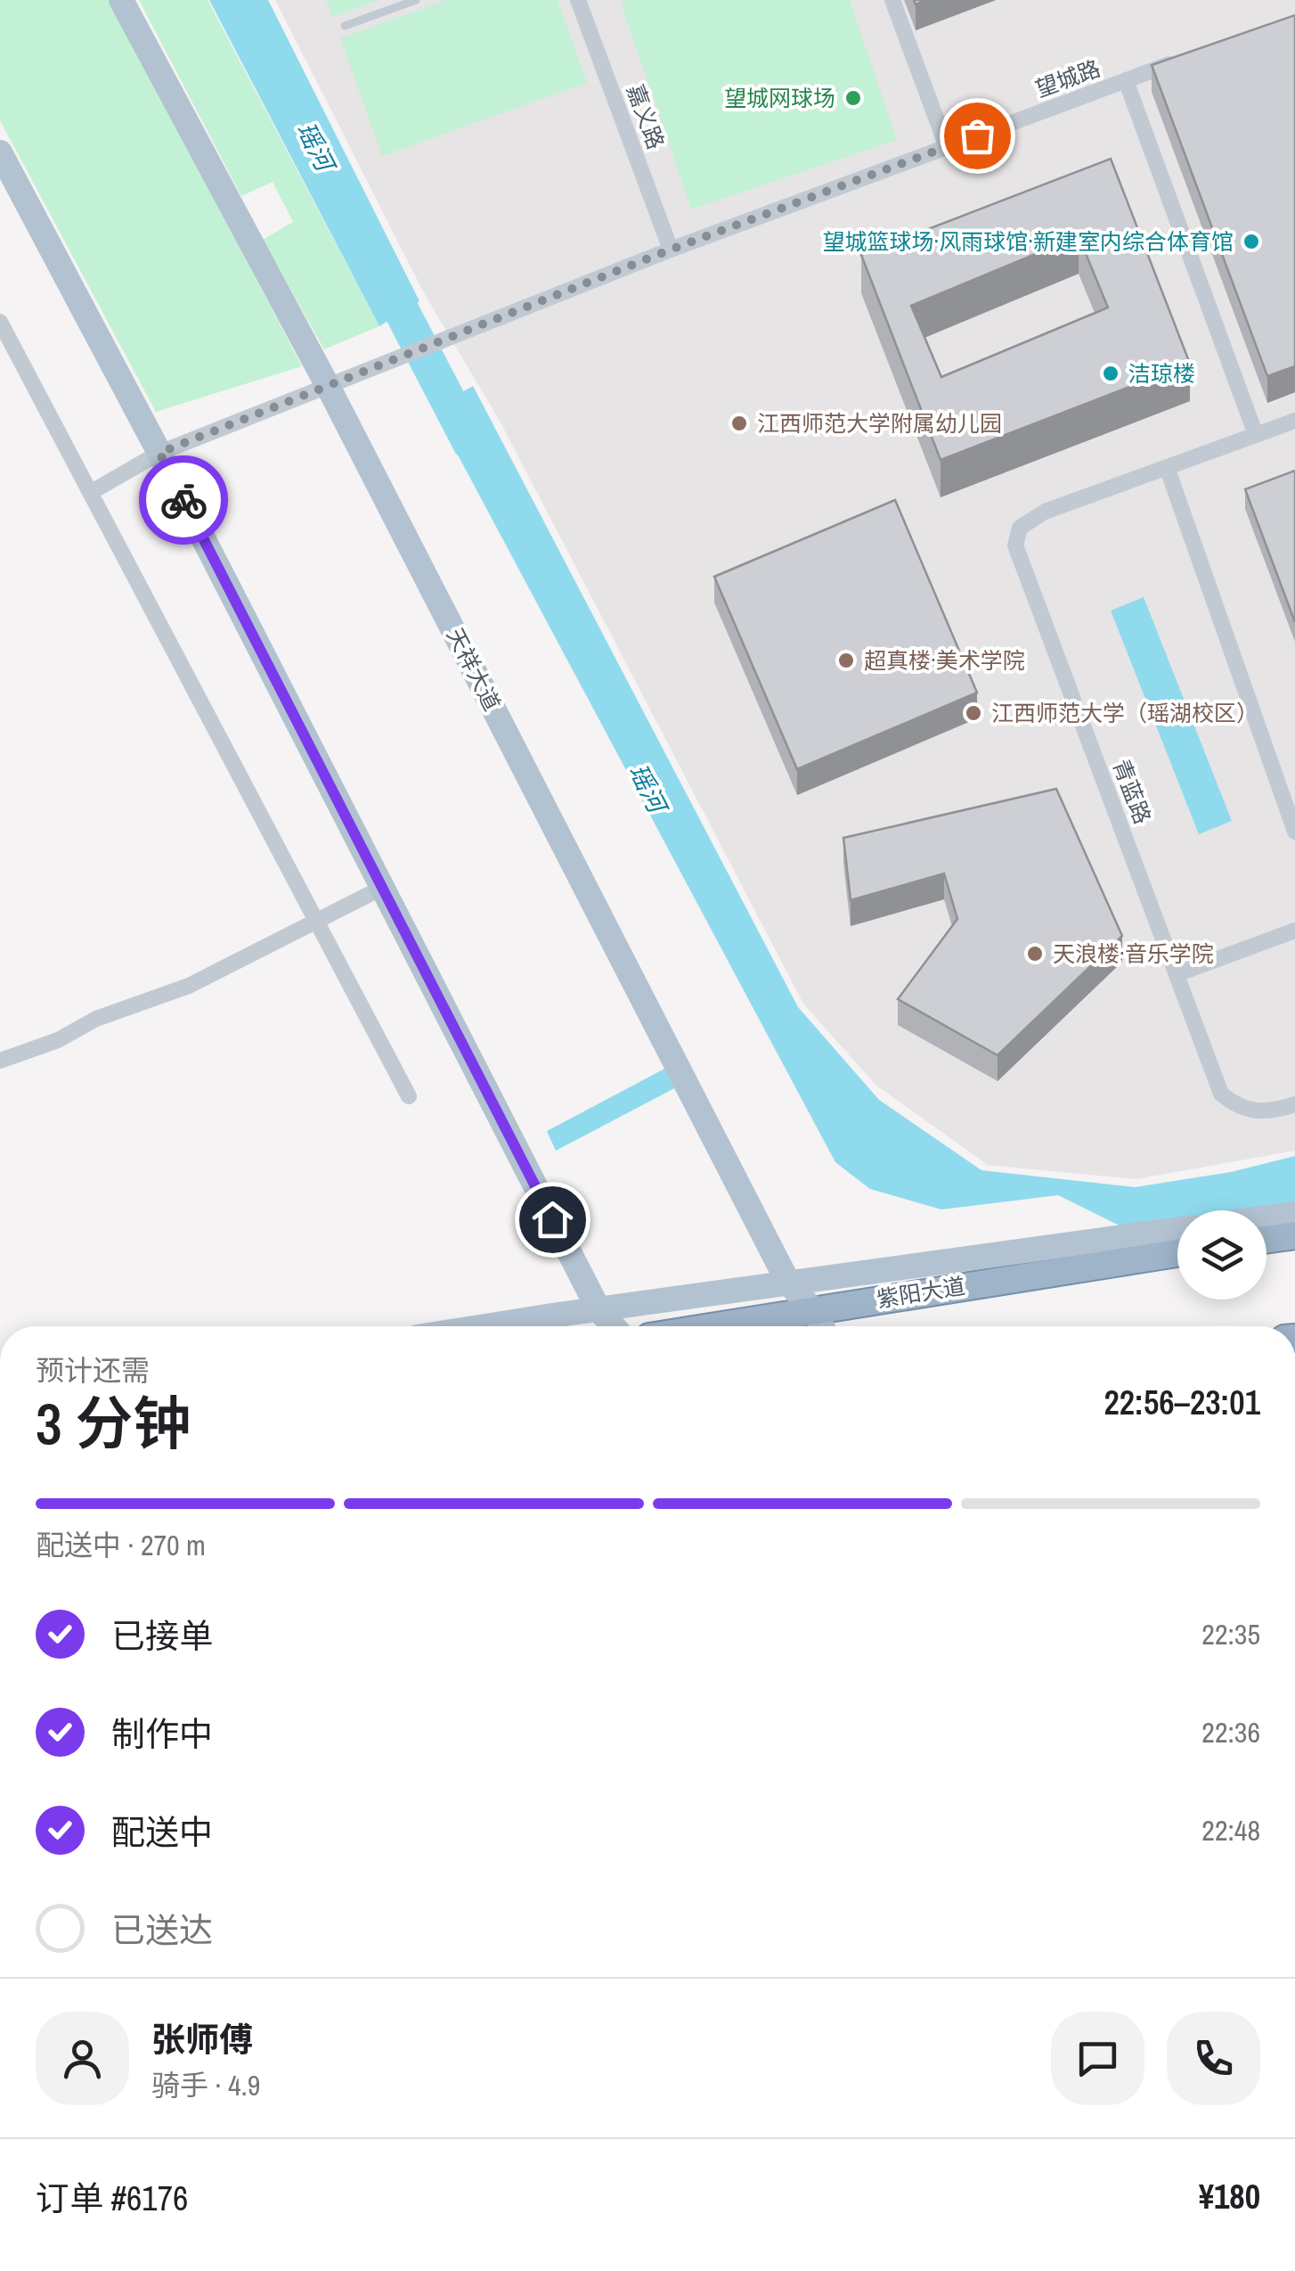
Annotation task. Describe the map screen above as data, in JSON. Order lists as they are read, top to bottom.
{
  "streets": {
    "highway": ["紫阳大道"],
    "main road": ["天祥大道"],
    "street": ["望城路", "嘉义路", "青蓝路"]
  },
  "crossings": [
    ["望城路", "嘉义路"],
    ["望城路", "天祥大道"],
    ["天祥大道", "紫阳大道"]
  ],
  "water": ["瑶河"],
  "places": [
    "望城网球场",
    "望城篮球场·风雨球馆·新建室内综合体育馆",
    "洁琼楼",
    "江西师范大学附属幼儿园",
    "超真楼·美术学院",
    "江西师范大学（瑶湖校区）",
    "天浪楼·音乐学院"
  ],
  "page": {
    "heading": ["3 分钟", "预计还需", "22:56–23:01"],
    "panel": [
      "张师傅",
      "骑手 · 4.9",
      "订单 #6176",
      "¥180"
    ],
    "bar": "配送中 · 270 m",
    "list": [
      ["已接单", "22:35"],
      ["制作中", "22:36"],
      ["配送中", "22:48"],
      "已送达"
    ]
  }
}
